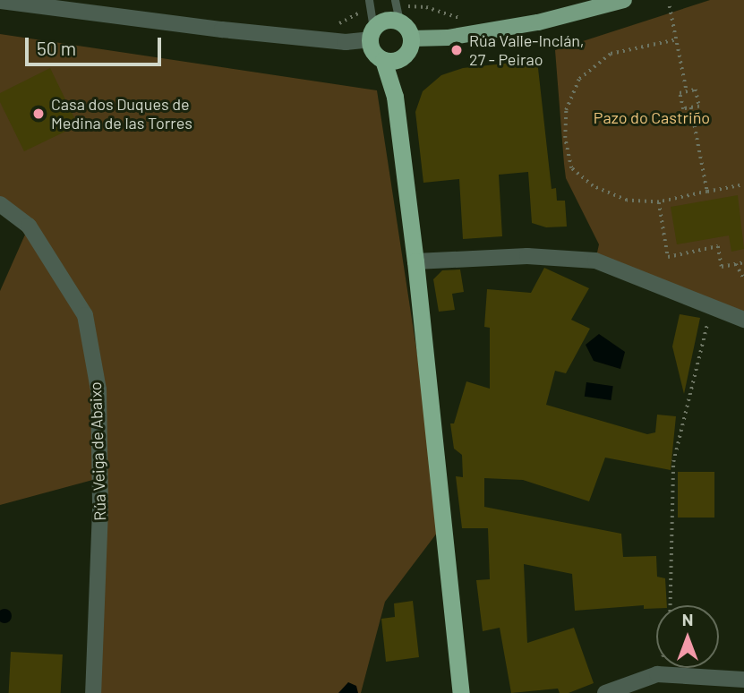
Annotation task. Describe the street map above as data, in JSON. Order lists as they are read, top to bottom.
{
  "streets": {
    "street": ["Rúa Veiga de Abaixo"]
  },
  "parks": ["Pazo do Castriño"],
  "places": ["Rúa Valle-Inclán, 27 - Peirao", "Casa dos Duques de Medina de las Torres"],
  "scale_bar": "50 m",
  "north": "top"
}
